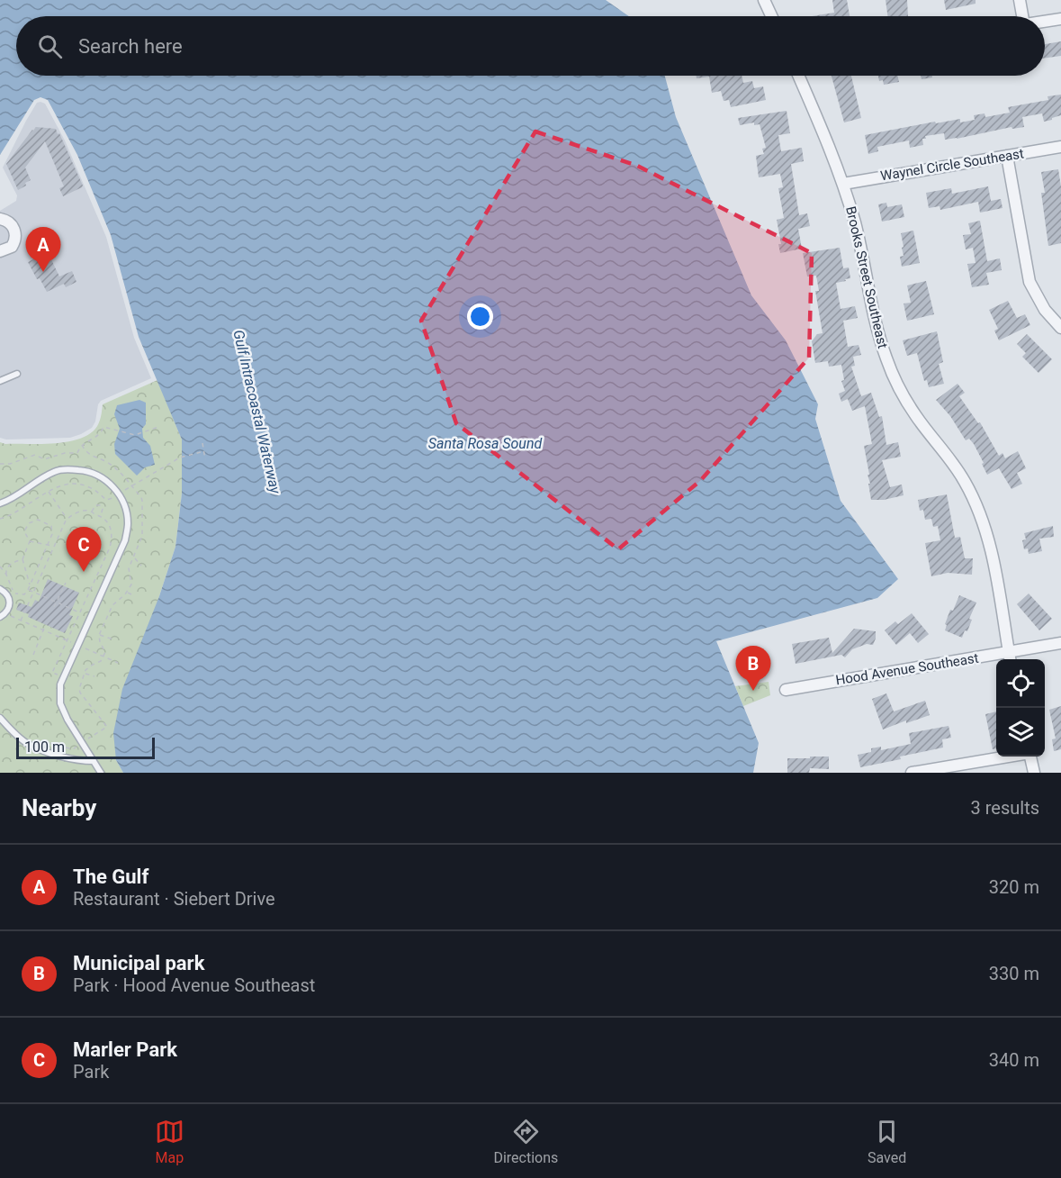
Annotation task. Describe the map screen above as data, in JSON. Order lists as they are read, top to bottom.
{
  "streets": {
    "street": ["Waynel Circle Southeast", "Brooks Street Southeast", "Hood Avenue Southeast"]
  },
  "crossings": [
    ["Waynel Circle Southeast", "Brooks Street Southeast"],
    ["Brooks Street Southeast", "Hood Avenue Southeast"]
  ],
  "water": ["Gulf Intracoastal Waterway", "Santa Rosa Sound"],
  "scale_bar": "100 m",
  "page": {
    "search": "Search here",
    "pins": ["A", "C", "B"],
    "scale": "100 m",
    "heading": ["Nearby", "3 results"],
    "list": [
      {
        "mark": "A",
        "name": "The Gulf",
        "note": "Restaurant · Siebert Drive",
        "value": "320 m"
      },
      {
        "mark": "B",
        "name": "Municipal park",
        "note": "Park · Hood Avenue Southeast",
        "value": "330 m"
      },
      {
        "mark": "C",
        "name": "Marler Park",
        "note": "Park",
        "value": "340 m"
      }
    ],
    "nav": ["Map", "Directions", "Saved"]
  }
}
